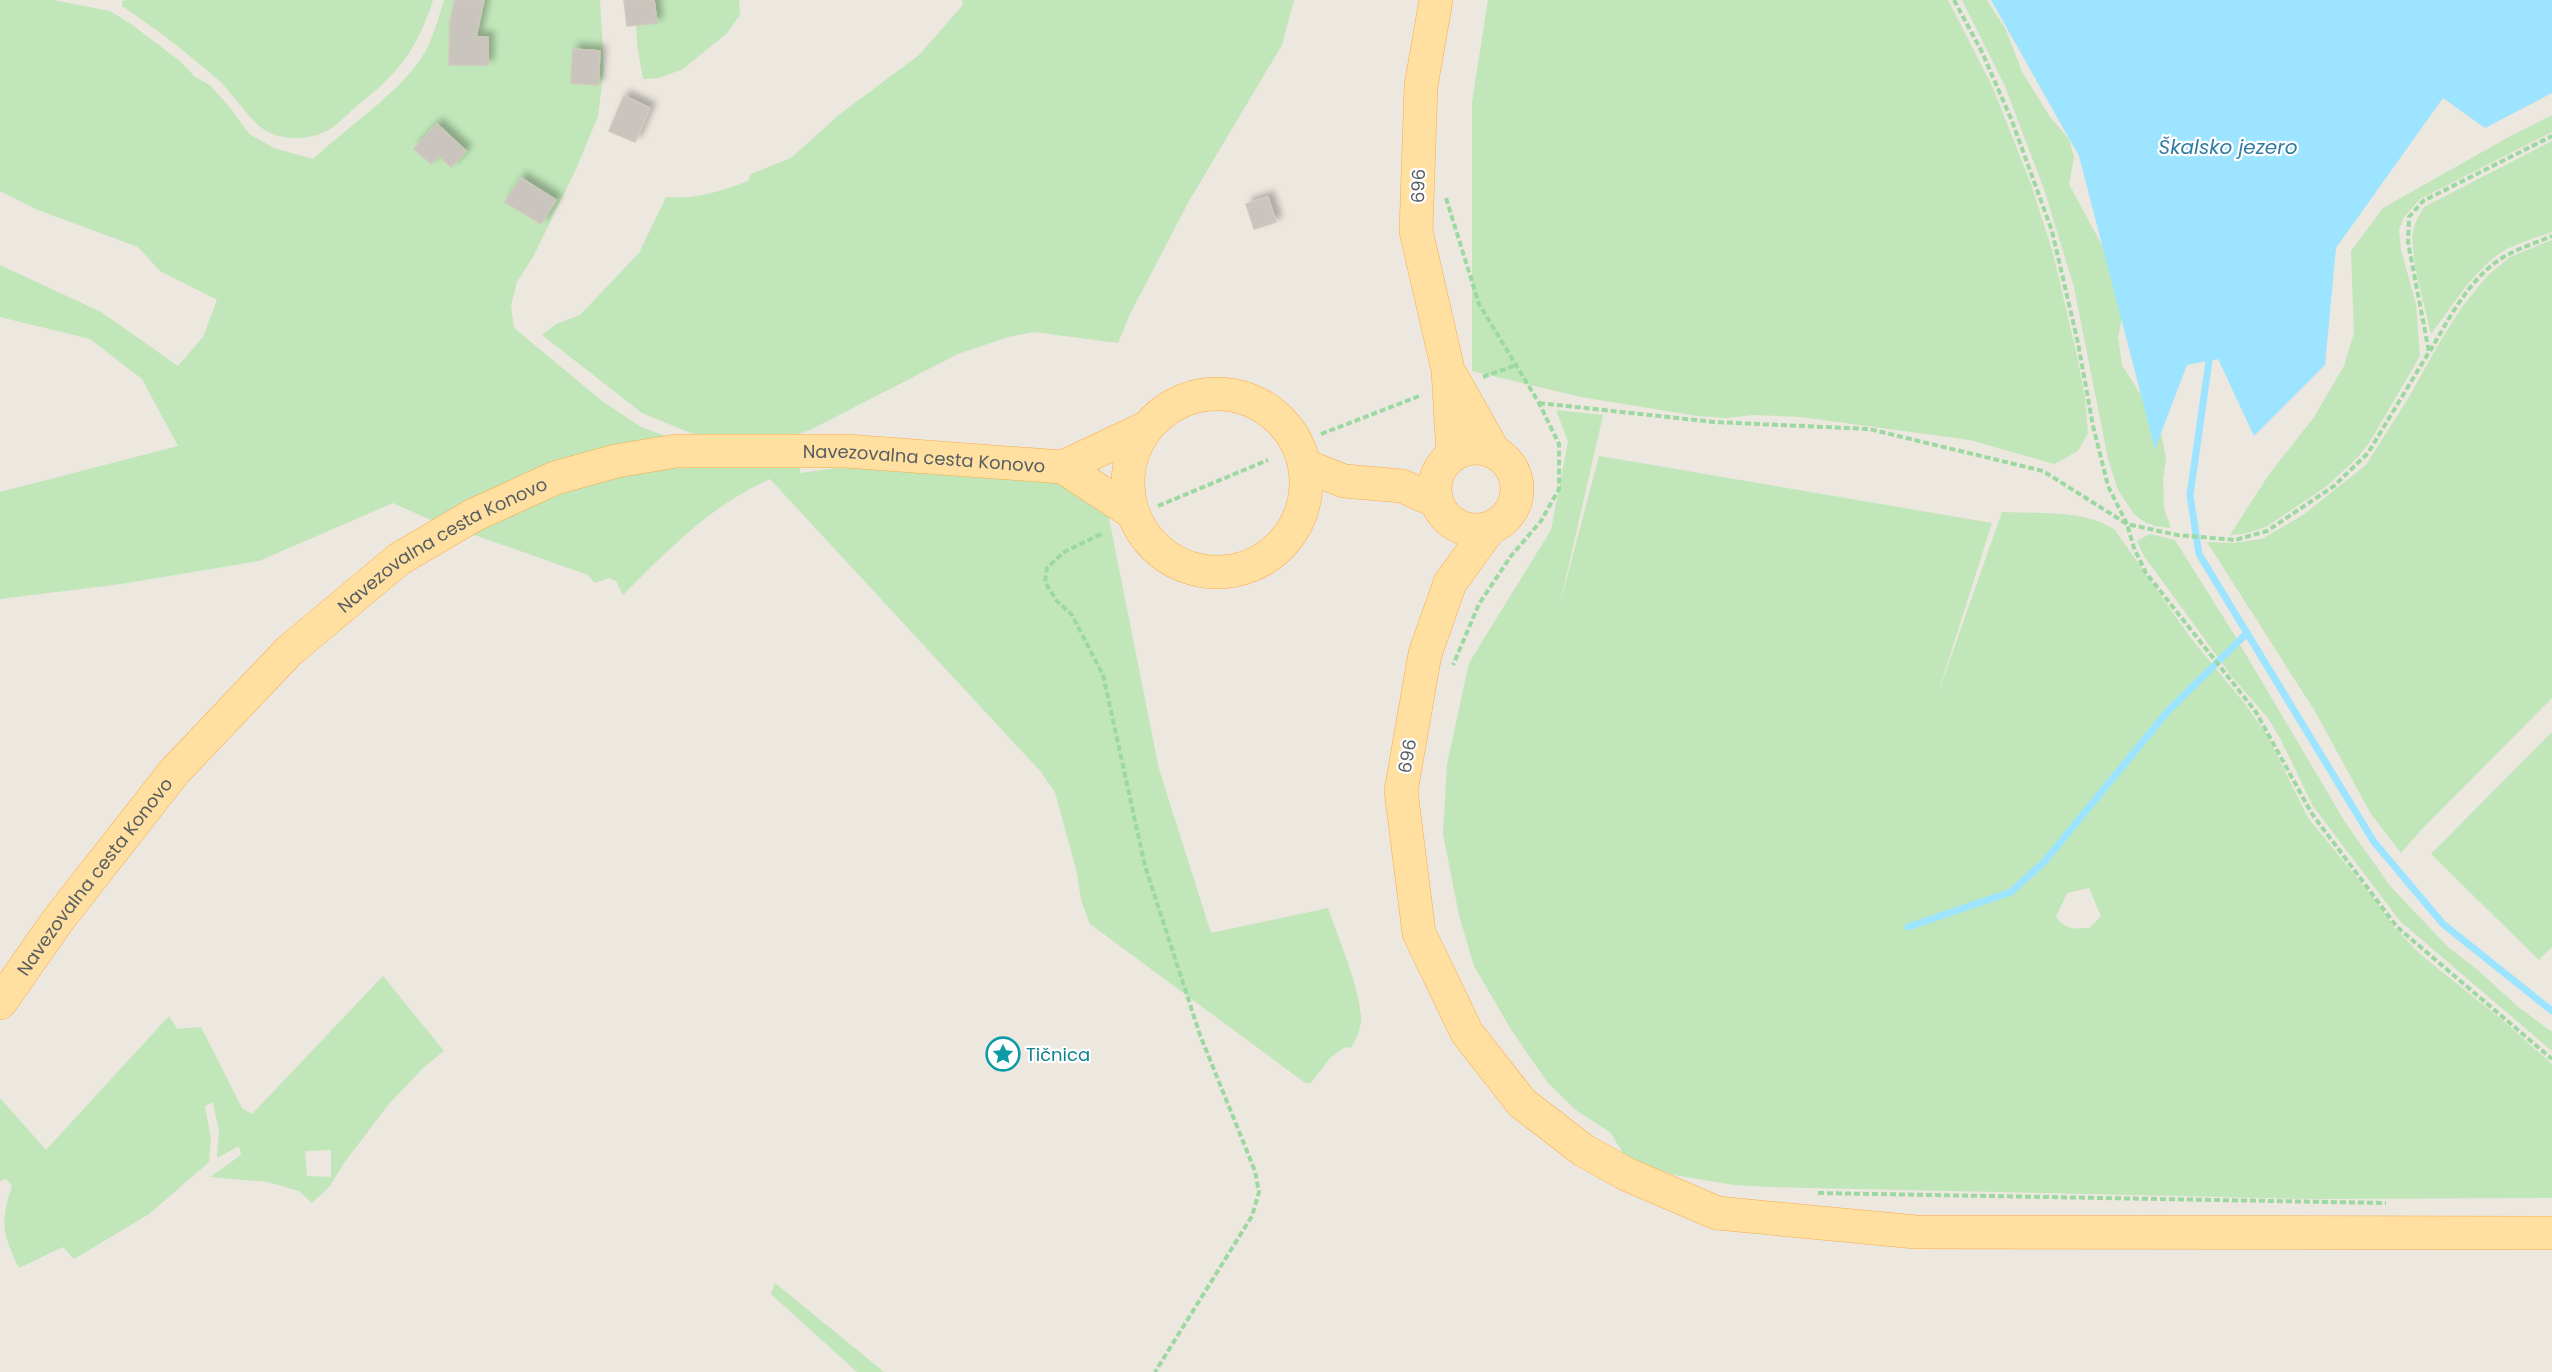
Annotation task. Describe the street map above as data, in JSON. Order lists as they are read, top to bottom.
{
  "streets": {
    "main road": ["696", "Navezovalna cesta Konovo"]
  },
  "water": ["Škalsko jezero"],
  "places": {
    "place": ["Tičnica"]
  }
}
